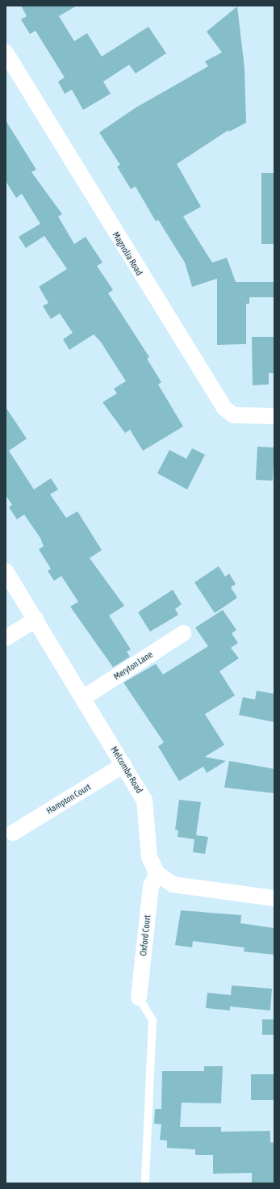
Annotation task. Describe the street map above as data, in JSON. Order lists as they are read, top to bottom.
{
  "streets": {
    "street": [
      "Magnolia Road",
      "Meryton Lane",
      "Melcombe Road",
      "Hampton Court",
      "Oxford Court"
    ]
  },
  "crossings": [
    ["Meryton Lane", "Melcombe Road"],
    ["Melcombe Road", "Hampton Court"],
    ["Melcombe Road", "Oxford Court"]
  ]
}
